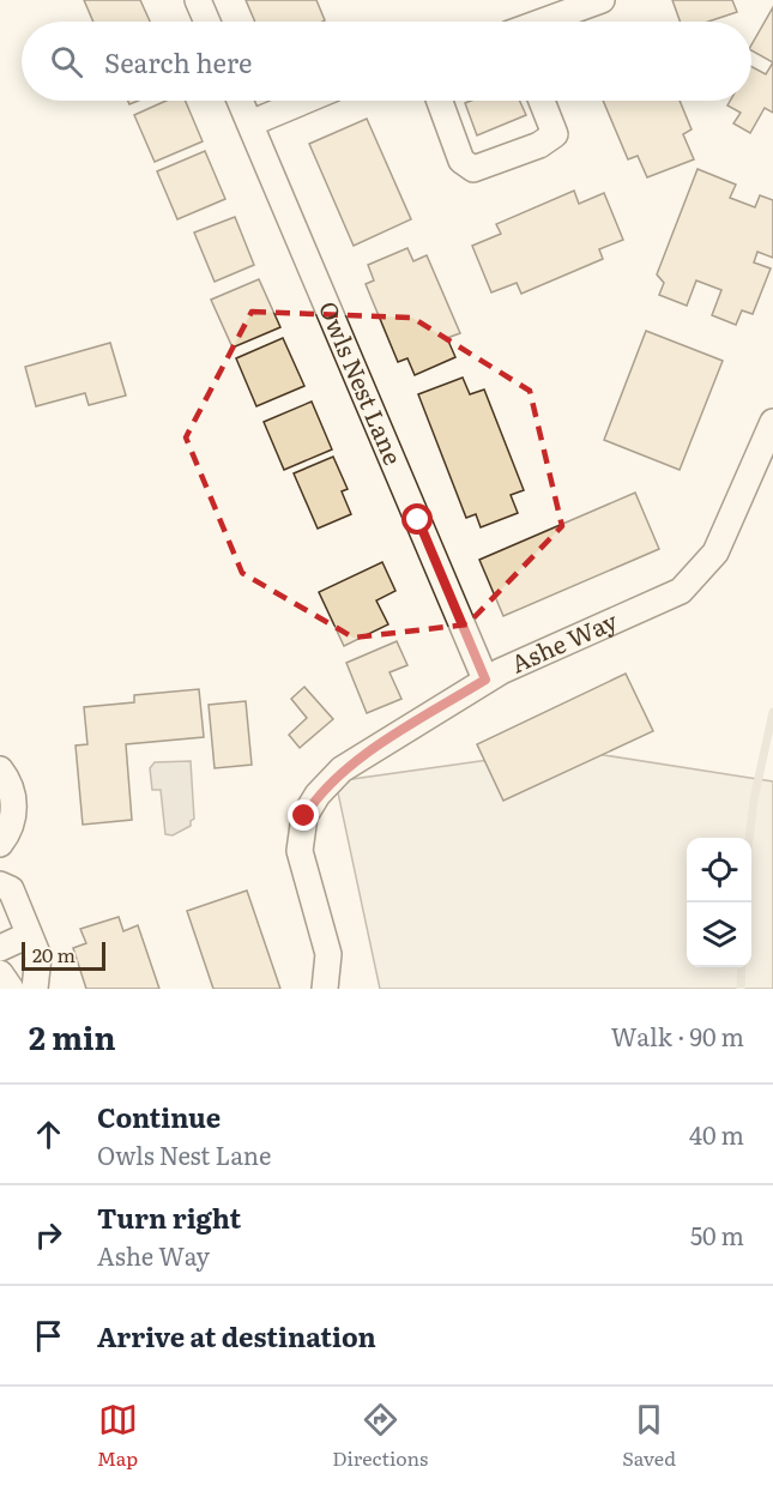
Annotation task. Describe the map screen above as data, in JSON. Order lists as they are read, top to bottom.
{
  "streets": {
    "street": ["Owls Nest Lane", "Ashe Way"]
  },
  "crossings": [
    ["Owls Nest Lane", "Ashe Way"]
  ],
  "scale_bar": "20 m",
  "page": {
    "search": "Search here",
    "scale": "20 m",
    "heading": ["2 min", "Walk · 90 m"],
    "list": [
      ["Continue", "Owls Nest Lane", "40 m"],
      ["Turn right", "Ashe Way", "50 m"],
      "Arrive at destination"
    ],
    "nav": ["Map", "Directions", "Saved"]
  }
}
